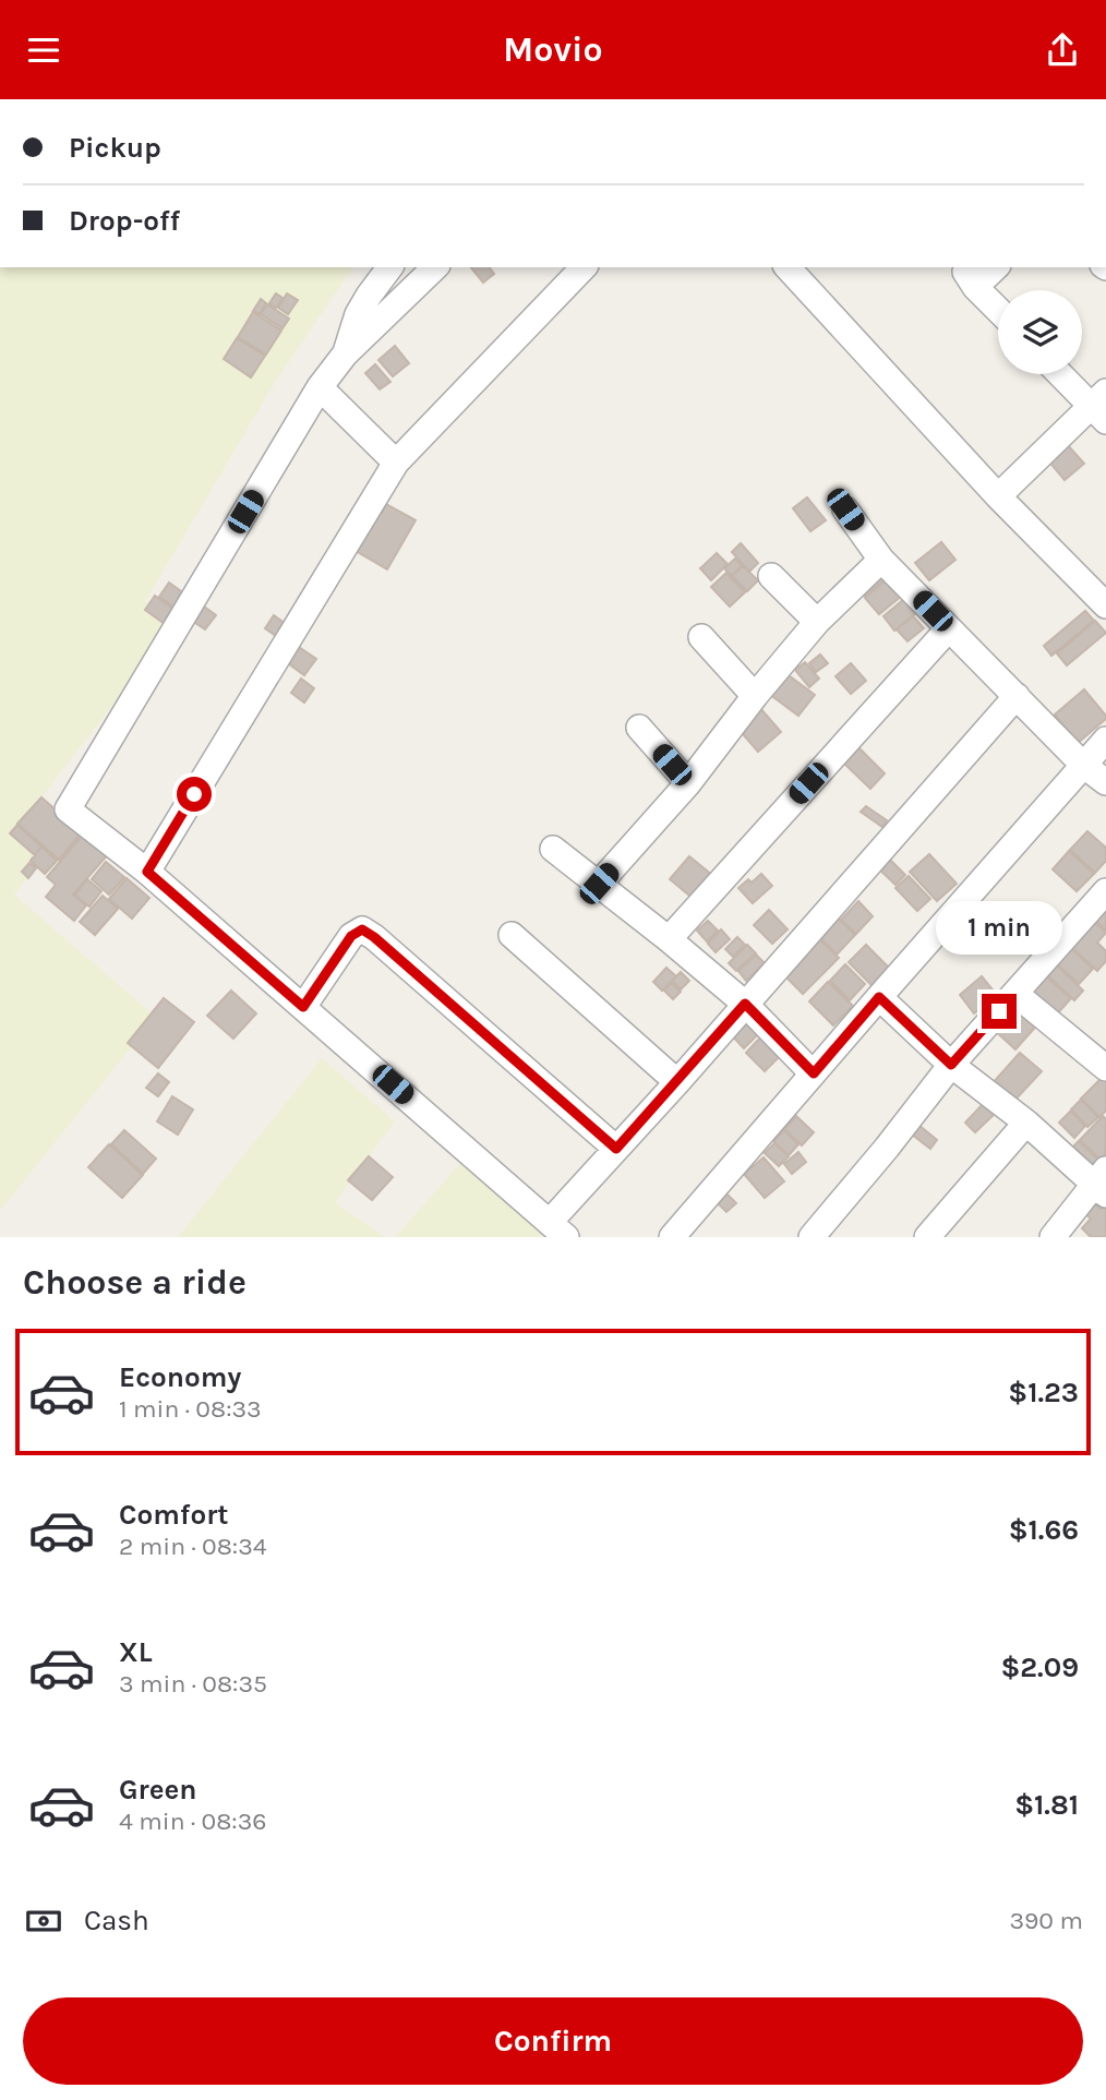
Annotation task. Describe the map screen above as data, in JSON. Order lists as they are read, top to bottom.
{
  "page": {
    "header": "Movio",
    "banner": ["Pickup", "Drop-off"],
    "bubble": "1 min",
    "heading": "Choose a ride",
    "list": [
      {
        "name": "Economy",
        "note": "1 min · 08:33",
        "value": "$1.23"
      },
      {
        "name": "Comfort",
        "note": "2 min · 08:34",
        "value": "$1.66"
      },
      {
        "name": "XL",
        "note": "3 min · 08:35",
        "value": "$2.09"
      },
      {
        "name": "Green",
        "note": "4 min · 08:36",
        "value": "$1.81"
      }
    ],
    "pay": ["Cash", "390 m"],
    "buttons": "Confirm"
  }
}
